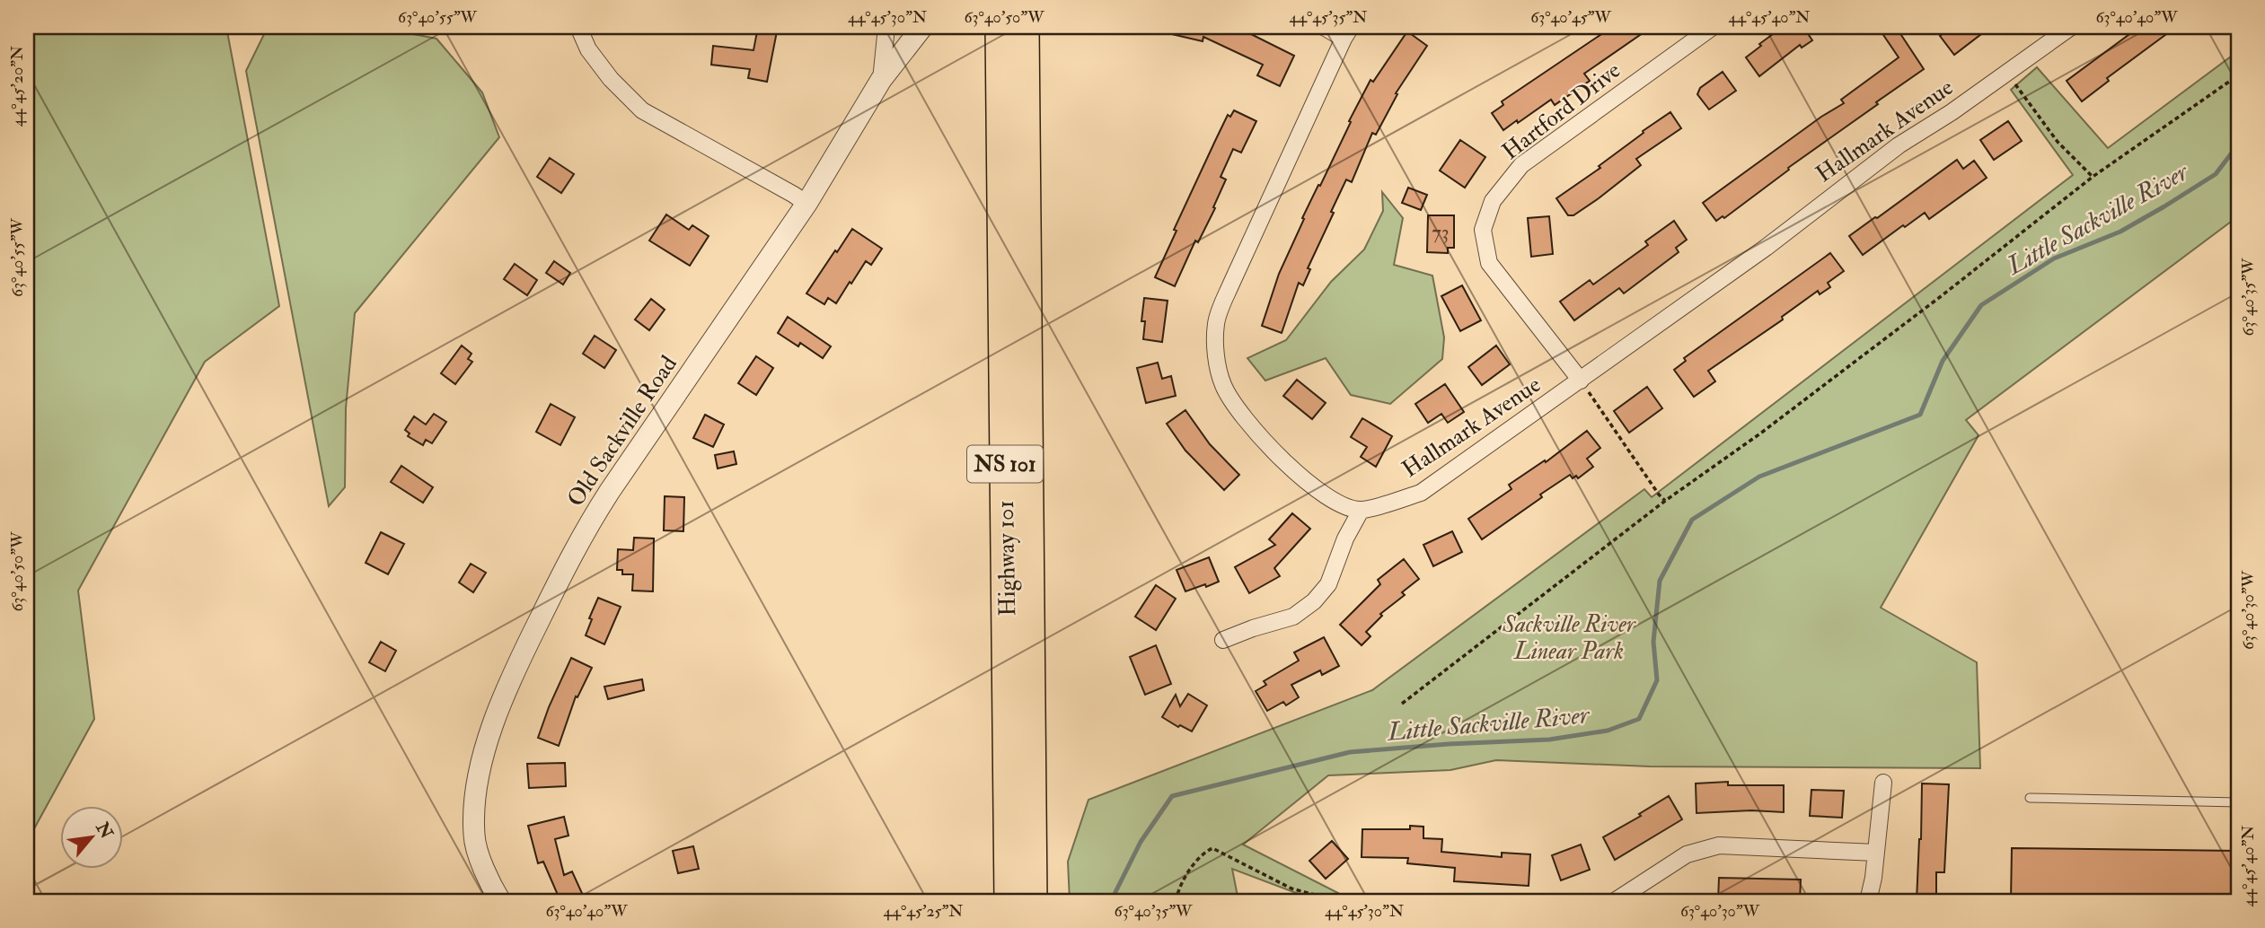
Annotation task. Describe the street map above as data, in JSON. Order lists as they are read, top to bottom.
{
  "streets": {
    "highway": ["NS 101", "Highway 101"],
    "street": ["Hartford Drive", "Hallmark Avenue", "Old Sackville Road"]
  },
  "crossings": [
    ["Hartford Drive", "Hallmark Avenue"]
  ],
  "water": ["Little Sackville River"],
  "parks": ["Sackville River Linear Park"],
  "house_numbers": ["73"],
  "north": "top right",
  "coordinates": [
    "63°40'55\"W",
    "44°45'30\"N",
    "63°40'50\"W",
    "44°45'35\"N",
    "63°40'45\"W",
    "44°45'40\"N",
    "63°40'40\"W",
    "44°45'20\"N",
    "63°40'35\"W",
    "63°40'30\"W",
    "44°45'25\"N"
  ]
}
